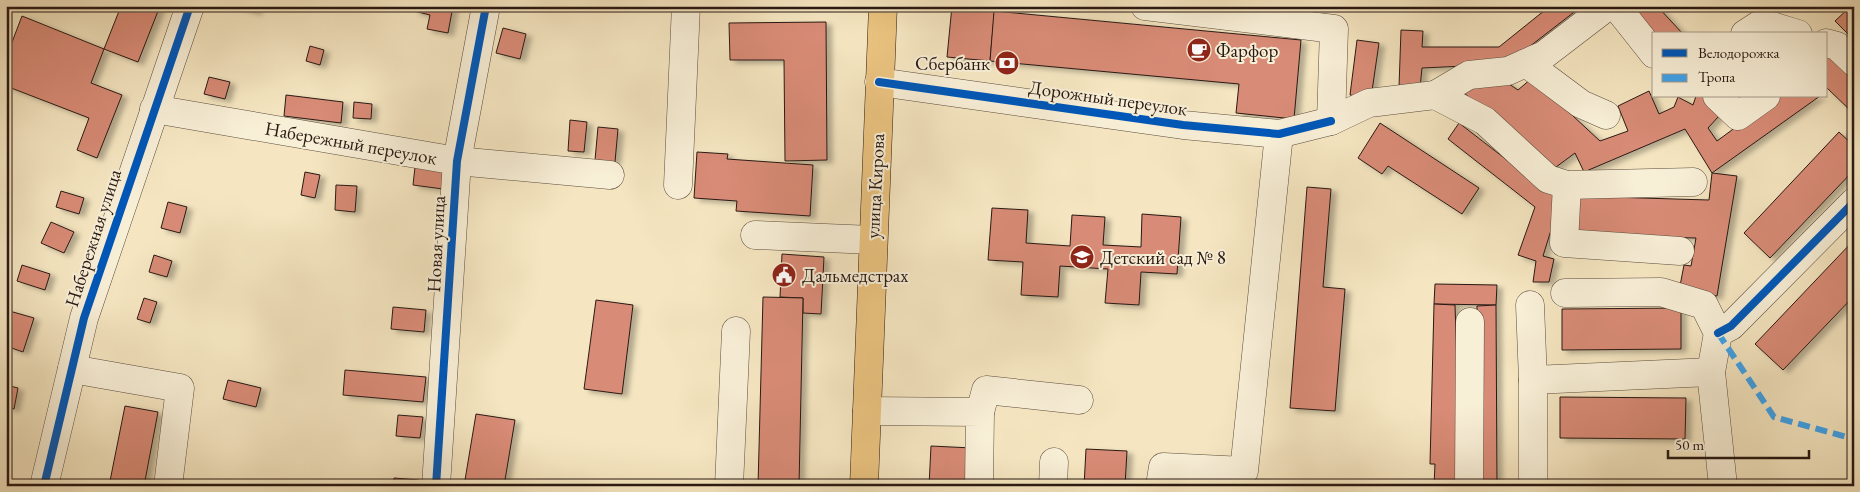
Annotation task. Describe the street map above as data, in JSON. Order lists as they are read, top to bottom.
{
  "streets": {
    "main road": ["улица Кирова"],
    "street": [
      "Дорожный переулок",
      "Набережный переулок",
      "Набережная улица",
      "Новая улица"
    ]
  },
  "crossings": [
    ["Дорожный переулок", "улица Кирова"],
    ["Набережный переулок", "Набережная улица"],
    ["Набережный переулок", "Новая улица"]
  ],
  "places": {
    "cafe": ["Фарфор"],
    "bank": ["Сбербанк"],
    "school or university": ["Детский сад № 8"],
    "public building": ["Дальмедстрах"]
  },
  "legend": ["Велодорожка", "Тропа"],
  "scale_bar": "50 m"
}
